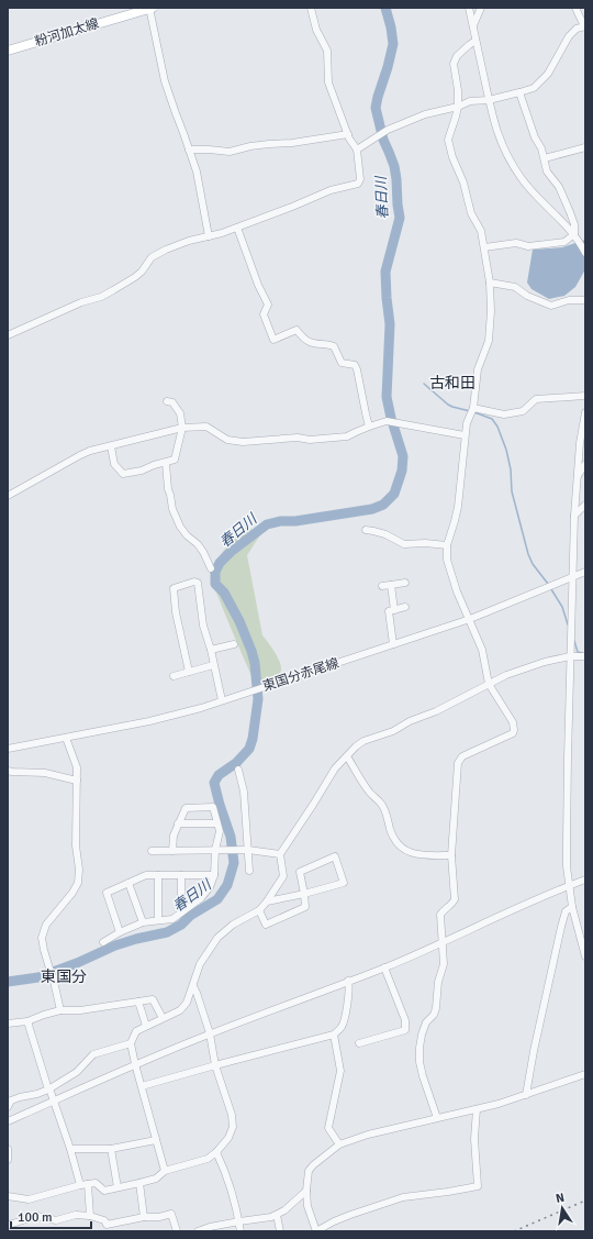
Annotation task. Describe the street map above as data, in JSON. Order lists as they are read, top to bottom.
{
  "streets": {
    "main road": ["粉河加太線"],
    "street": ["東国分赤尾線"]
  },
  "districts": ["古和田", "東国分"],
  "water": ["春日川"],
  "scale_bar": "100 m",
  "north": "top"
}
